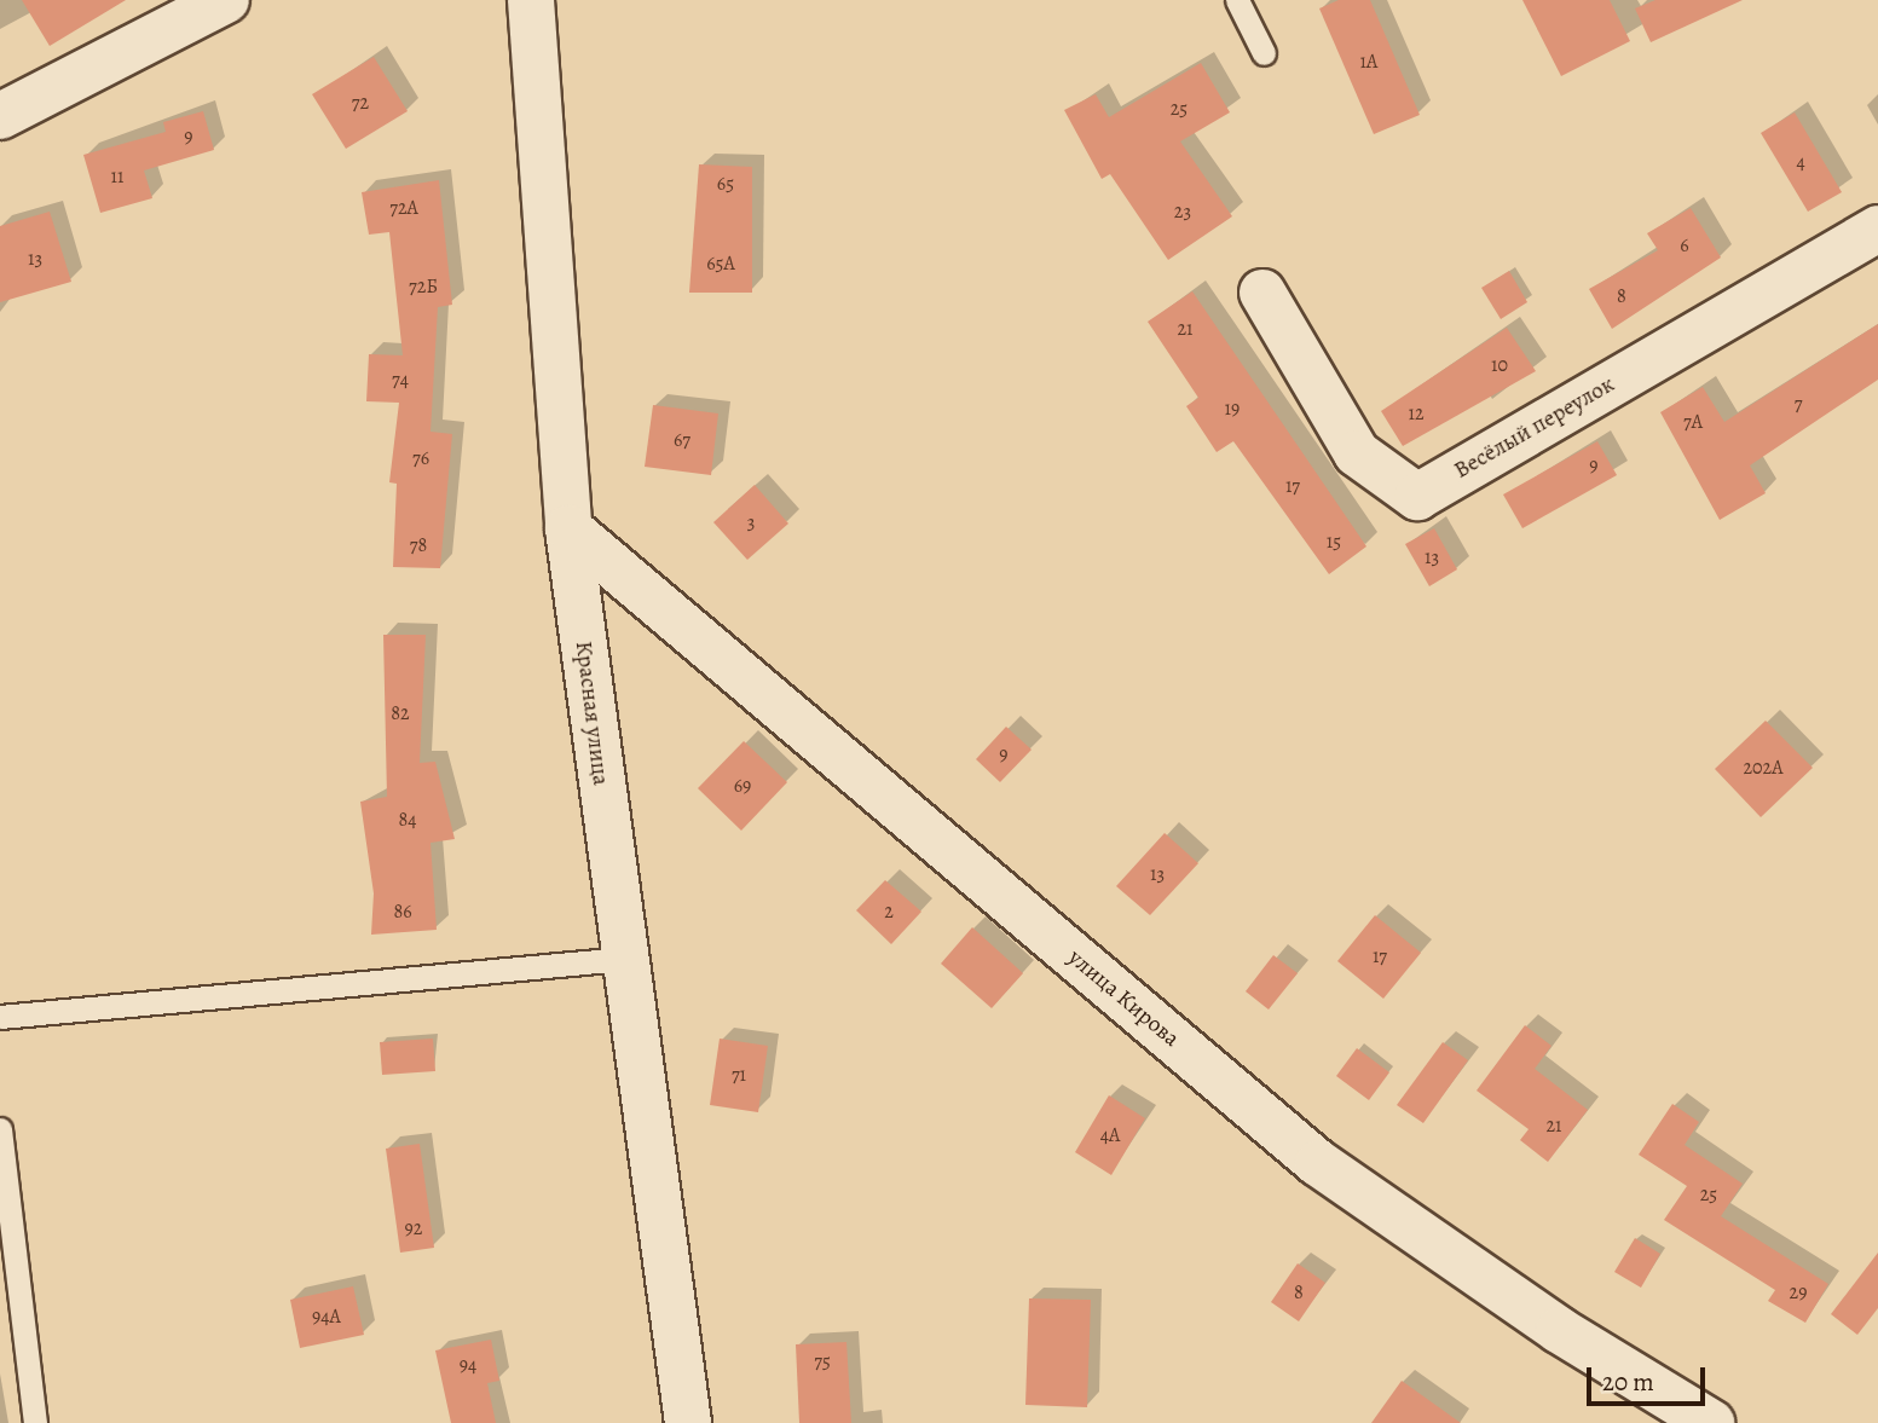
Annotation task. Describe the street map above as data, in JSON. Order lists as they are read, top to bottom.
{
  "streets": {
    "street": ["Весёлый переулок", "Красная улица", "улица Кирова"]
  },
  "crossings": [
    ["Красная улица", "улица Кирова"]
  ],
  "house_numbers": [
    "1А",
    "72",
    "25",
    "9",
    "4",
    "11",
    "65",
    "72А",
    "23",
    "6",
    "13",
    "65А",
    "72Б",
    "8",
    "21",
    "10",
    "74",
    "7",
    "19",
    "12",
    "7А",
    "67",
    "76",
    "9",
    "17",
    "3",
    "15",
    "78",
    "13",
    "82",
    "9",
    "202А",
    "69",
    "84",
    "13",
    "86",
    "2",
    "17",
    "71",
    "21",
    "4А",
    "25",
    "92",
    "8",
    "29",
    "94А",
    "75",
    "94"
  ],
  "scale_bar": "20 m"
}
